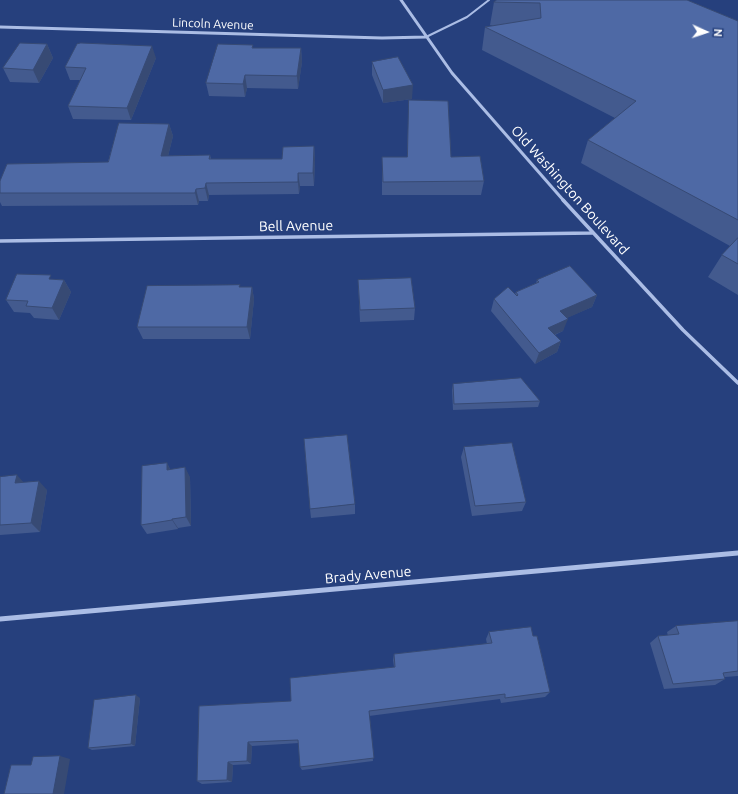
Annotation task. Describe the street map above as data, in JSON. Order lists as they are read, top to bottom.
{
  "streets": {
    "street": [
      "Lincoln Avenue",
      "Old Washington Boulevard",
      "Bell Avenue",
      "Brady Avenue"
    ]
  },
  "crossings": [
    ["Lincoln Avenue", "Old Washington Boulevard"],
    ["Old Washington Boulevard", "Bell Avenue"]
  ],
  "north": "right"
}
